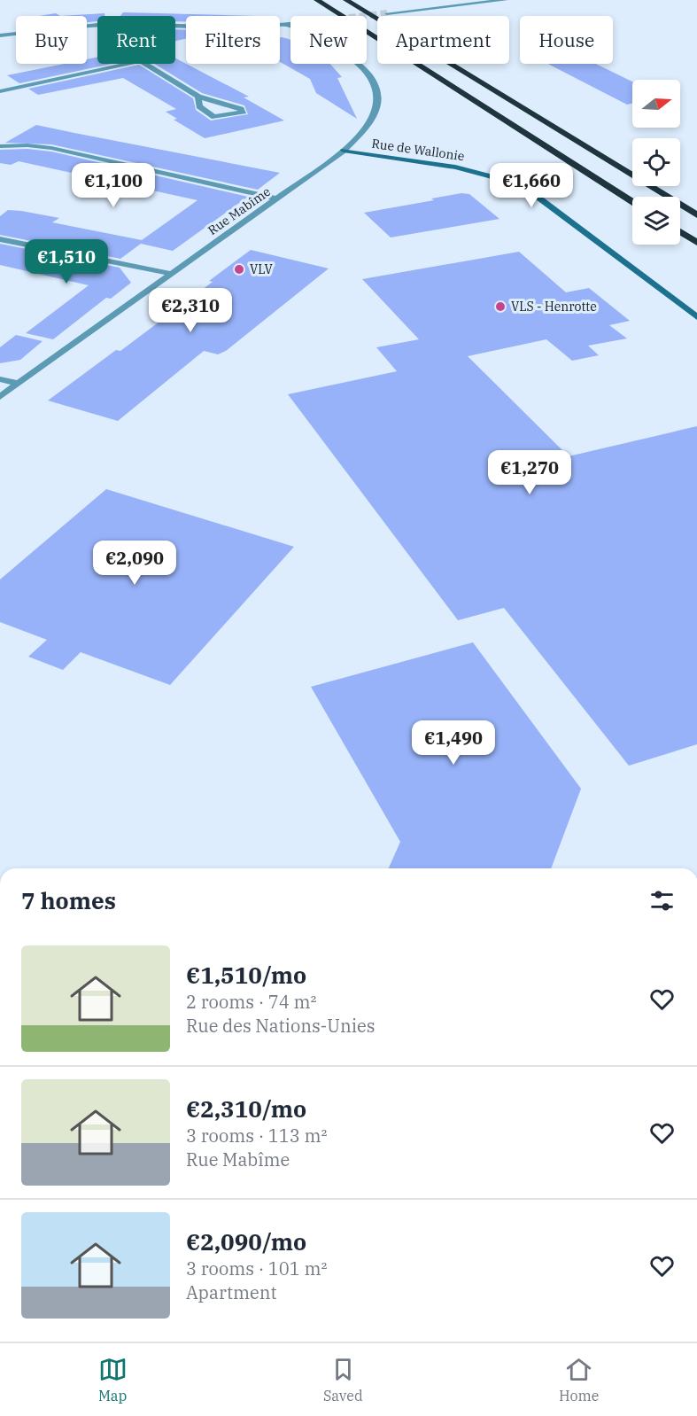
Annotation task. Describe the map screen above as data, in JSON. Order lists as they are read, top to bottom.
{
  "streets": {
    "street": ["Rue de Wallonie", "Rue Mabîme"]
  },
  "crossings": [
    ["Rue de Wallonie", "Rue Mabîme"]
  ],
  "places": ["VLV", "VLS - Henrotte"],
  "north": "right",
  "page": {
    "chip": [
      "Buy",
      "Rent",
      "Filters",
      "New",
      "Apartment",
      "House"
    ],
    "price": [
      "€1,100",
      "€1,660",
      "€1,510",
      "€2,310",
      "€1,270",
      "€2,090",
      "€1,490"
    ],
    "heading": "7 homes",
    "list": [
      {
        "name": "€1,510/mo",
        "note": "2 rooms · 74 m² · Rue des Nations-Unies"
      },
      {
        "name": "€2,310/mo",
        "note": "3 rooms · 113 m² · Rue Mabîme"
      },
      {
        "name": "€2,090/mo",
        "note": "3 rooms · 101 m² · Apartment"
      }
    ],
    "tabs": ["Map", "Saved", "Home"]
  }
}
